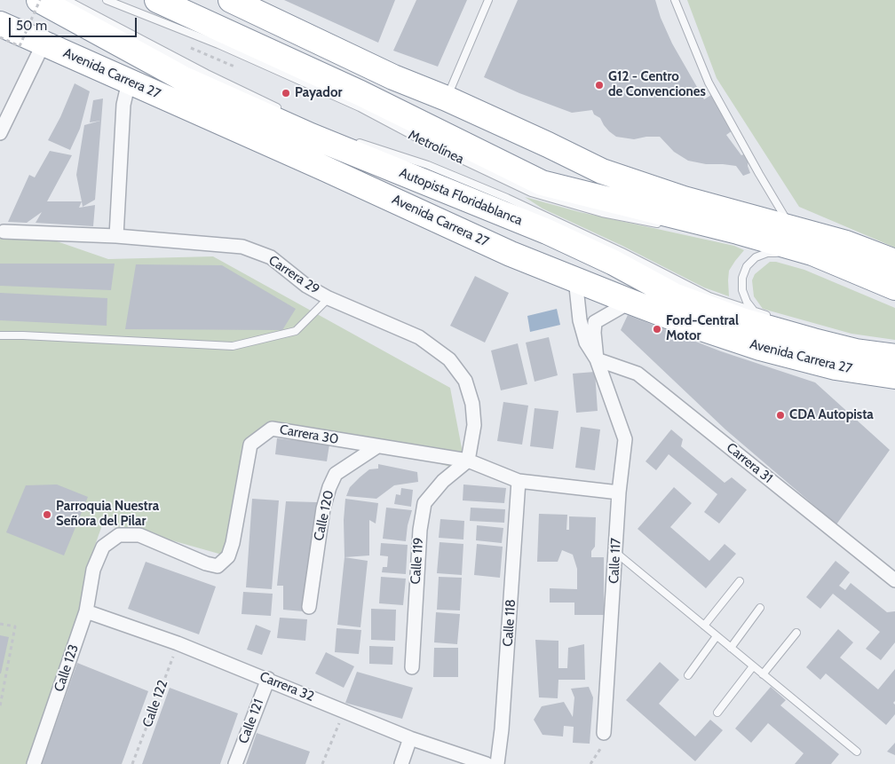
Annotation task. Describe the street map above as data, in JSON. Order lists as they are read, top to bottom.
{
  "streets": {
    "highway": ["Avenida Carrera 27", "Autopista Floridablanca"],
    "street": [
      "Carrera 29",
      "Carrera 30",
      "Carrera 31",
      "Calle 120",
      "Calle 119",
      "Calle 117",
      "Calle 118",
      "Calle 123",
      "Carrera 32",
      "Calle 121"
    ],
    "lane": ["Metrolínea"],
    "path": ["Calle 122"]
  },
  "crossings": [
    ["Carrera 29", "Carrera 30"],
    ["Carrera 29", "Calle 119"],
    ["Carrera 30", "Calle 120"],
    ["Carrera 30", "Calle 119"],
    ["Carrera 30", "Calle 117"],
    ["Carrera 30", "Calle 118"],
    ["Carrera 30", "Calle 123"],
    ["Carrera 31", "Calle 117"],
    ["Calle 123", "Carrera 32"],
    ["Carrera 32", "Calle 122"],
    ["Carrera 32", "Calle 121"]
  ],
  "places": [
    "G12 - Centro de Convenciones",
    "Payador",
    "Ford-Central Motor",
    "CDA Autopista",
    "Parroquia Nuestra Señora del Pilar"
  ],
  "scale_bar": "50 m"
}
